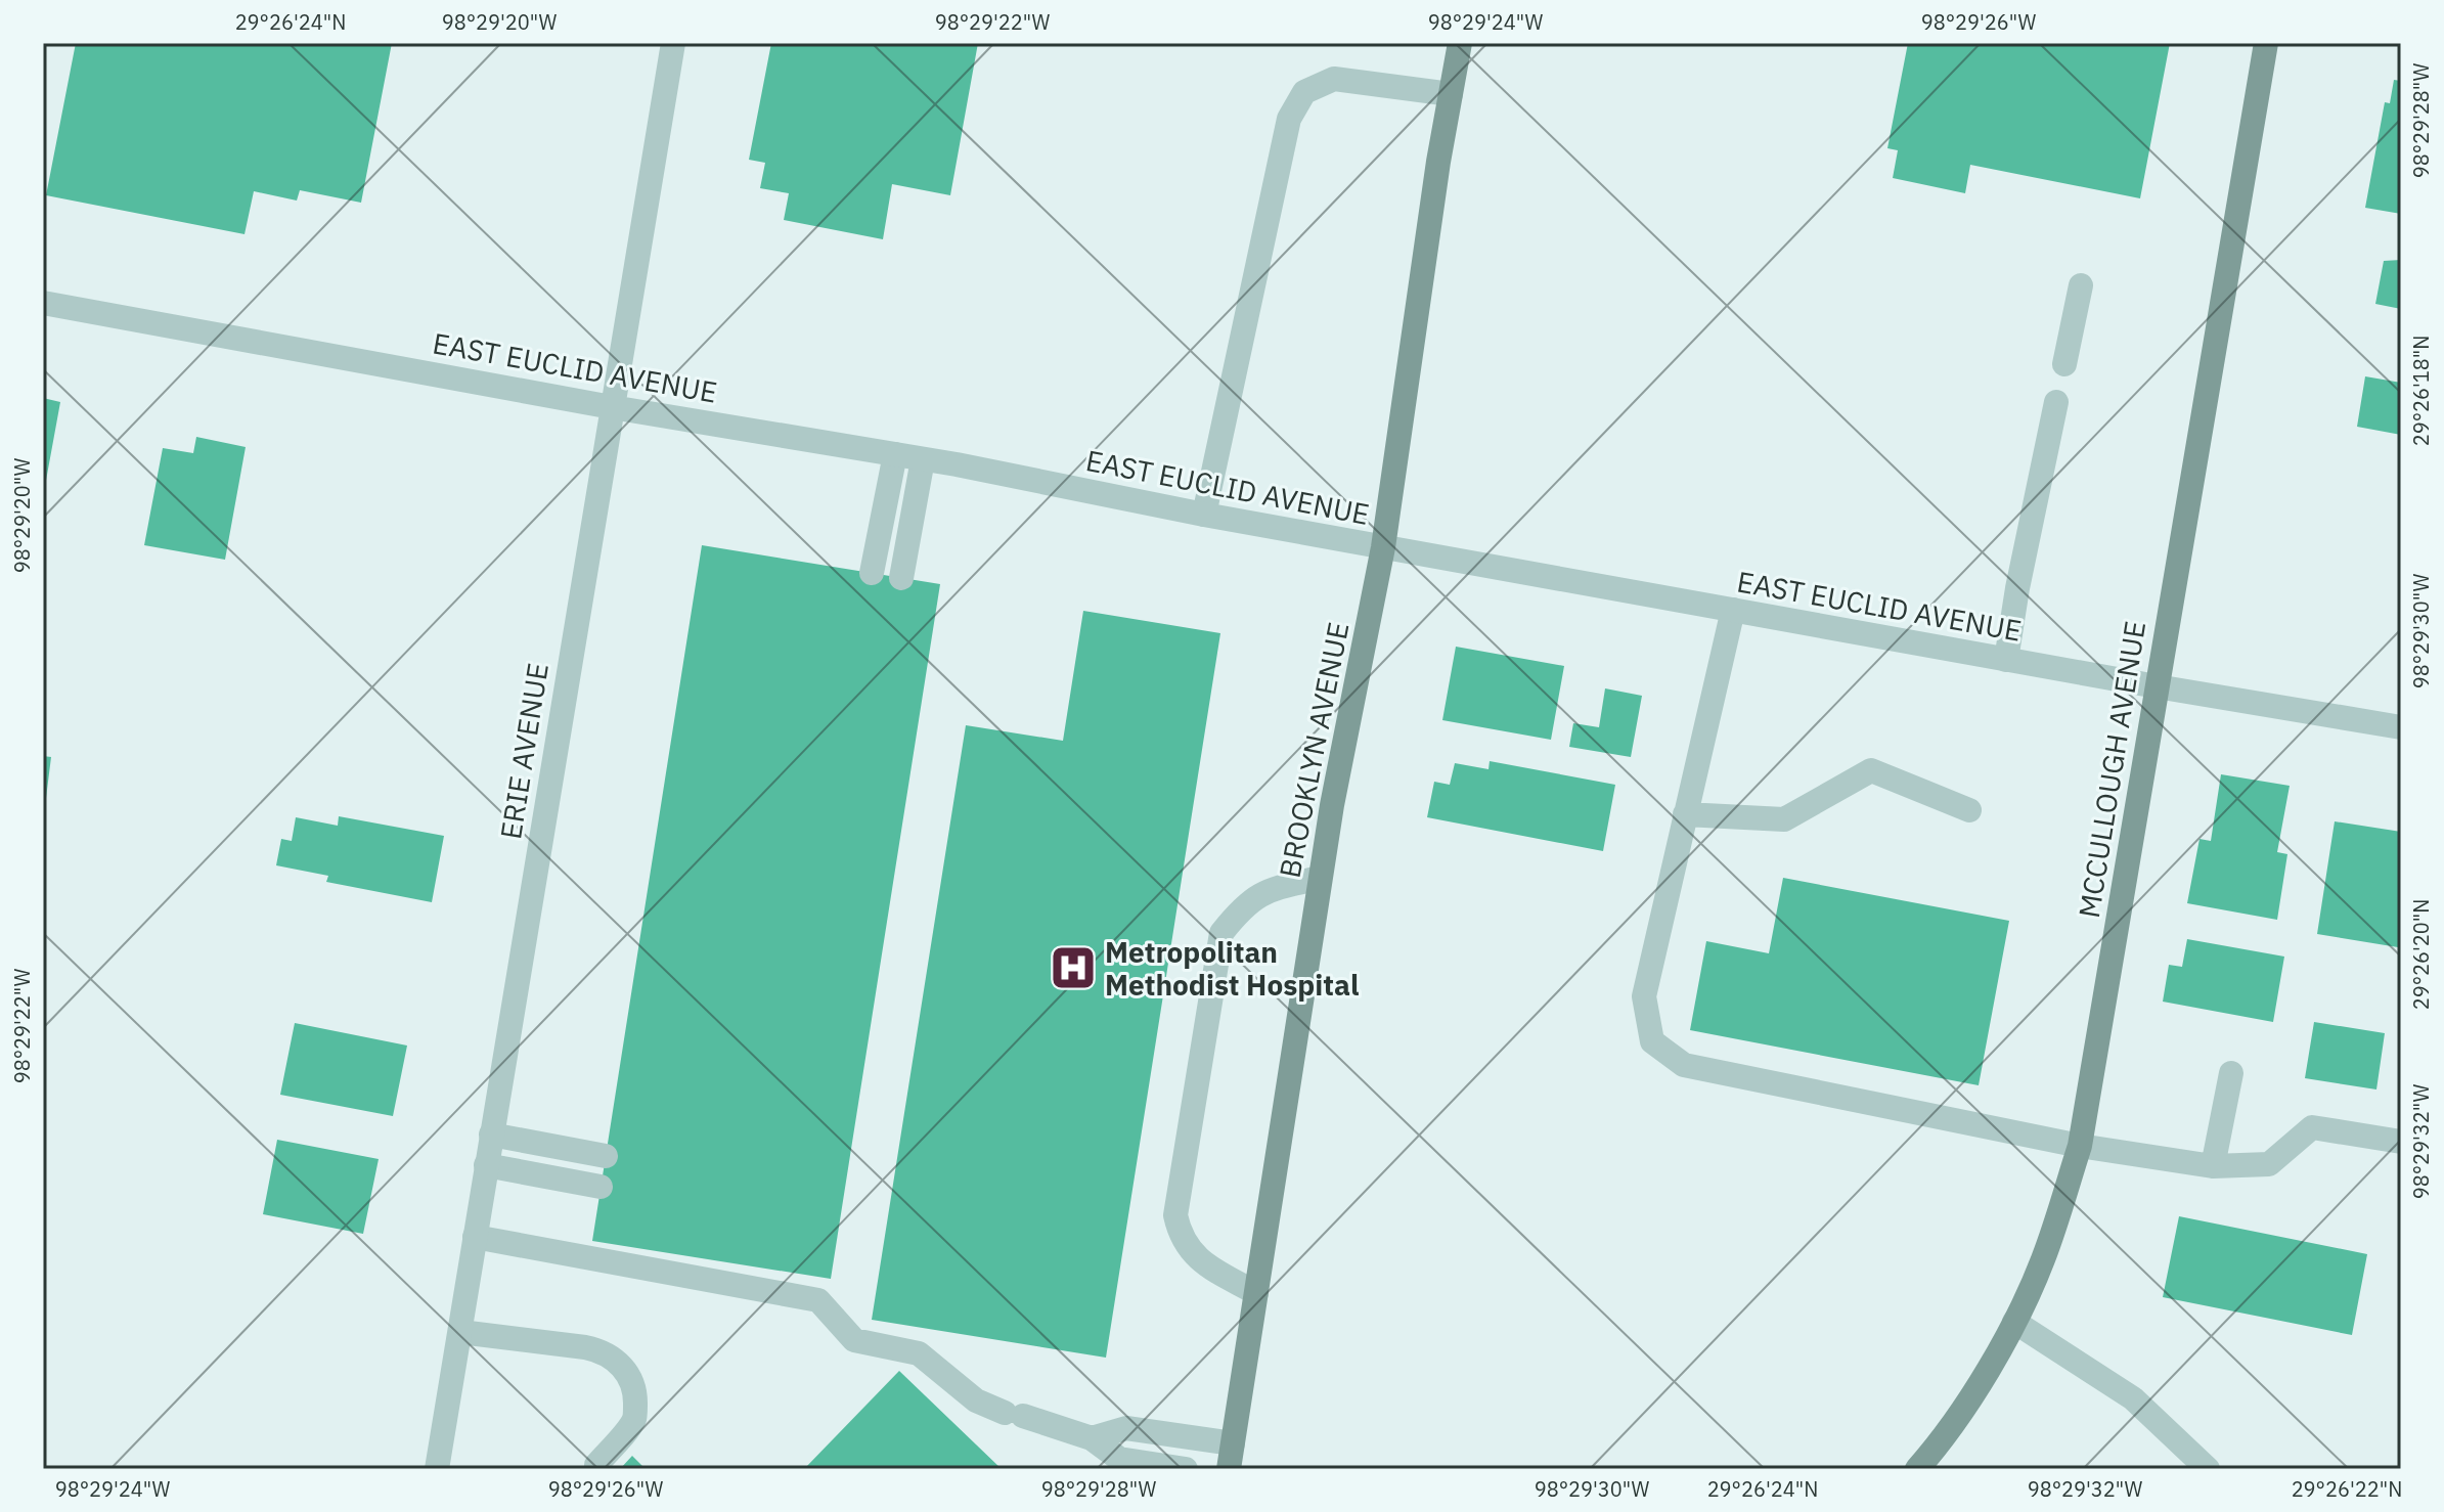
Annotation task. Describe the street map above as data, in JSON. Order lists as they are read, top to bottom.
{
  "streets": {
    "main road": ["BROOKLYN AVENUE", "MCCULLOUGH AVENUE"],
    "street": ["EAST EUCLID AVENUE", "ERIE AVENUE"]
  },
  "crossings": [
    ["EAST EUCLID AVENUE", "BROOKLYN AVENUE"],
    ["EAST EUCLID AVENUE", "ERIE AVENUE"],
    ["EAST EUCLID AVENUE", "MCCULLOUGH AVENUE"]
  ],
  "places": {
    "hospital": ["Metropolitan Methodist Hospital"]
  },
  "coordinates": [
    "29°26'24\"N",
    "98°29'20\"W",
    "98°29'22\"W",
    "98°29'24\"W",
    "98°29'26\"W",
    "98°29'28\"W",
    "29°26'18\"N",
    "98°29'30\"W",
    "29°26'20\"N",
    "98°29'32\"W",
    "29°26'22\"N"
  ]
}
